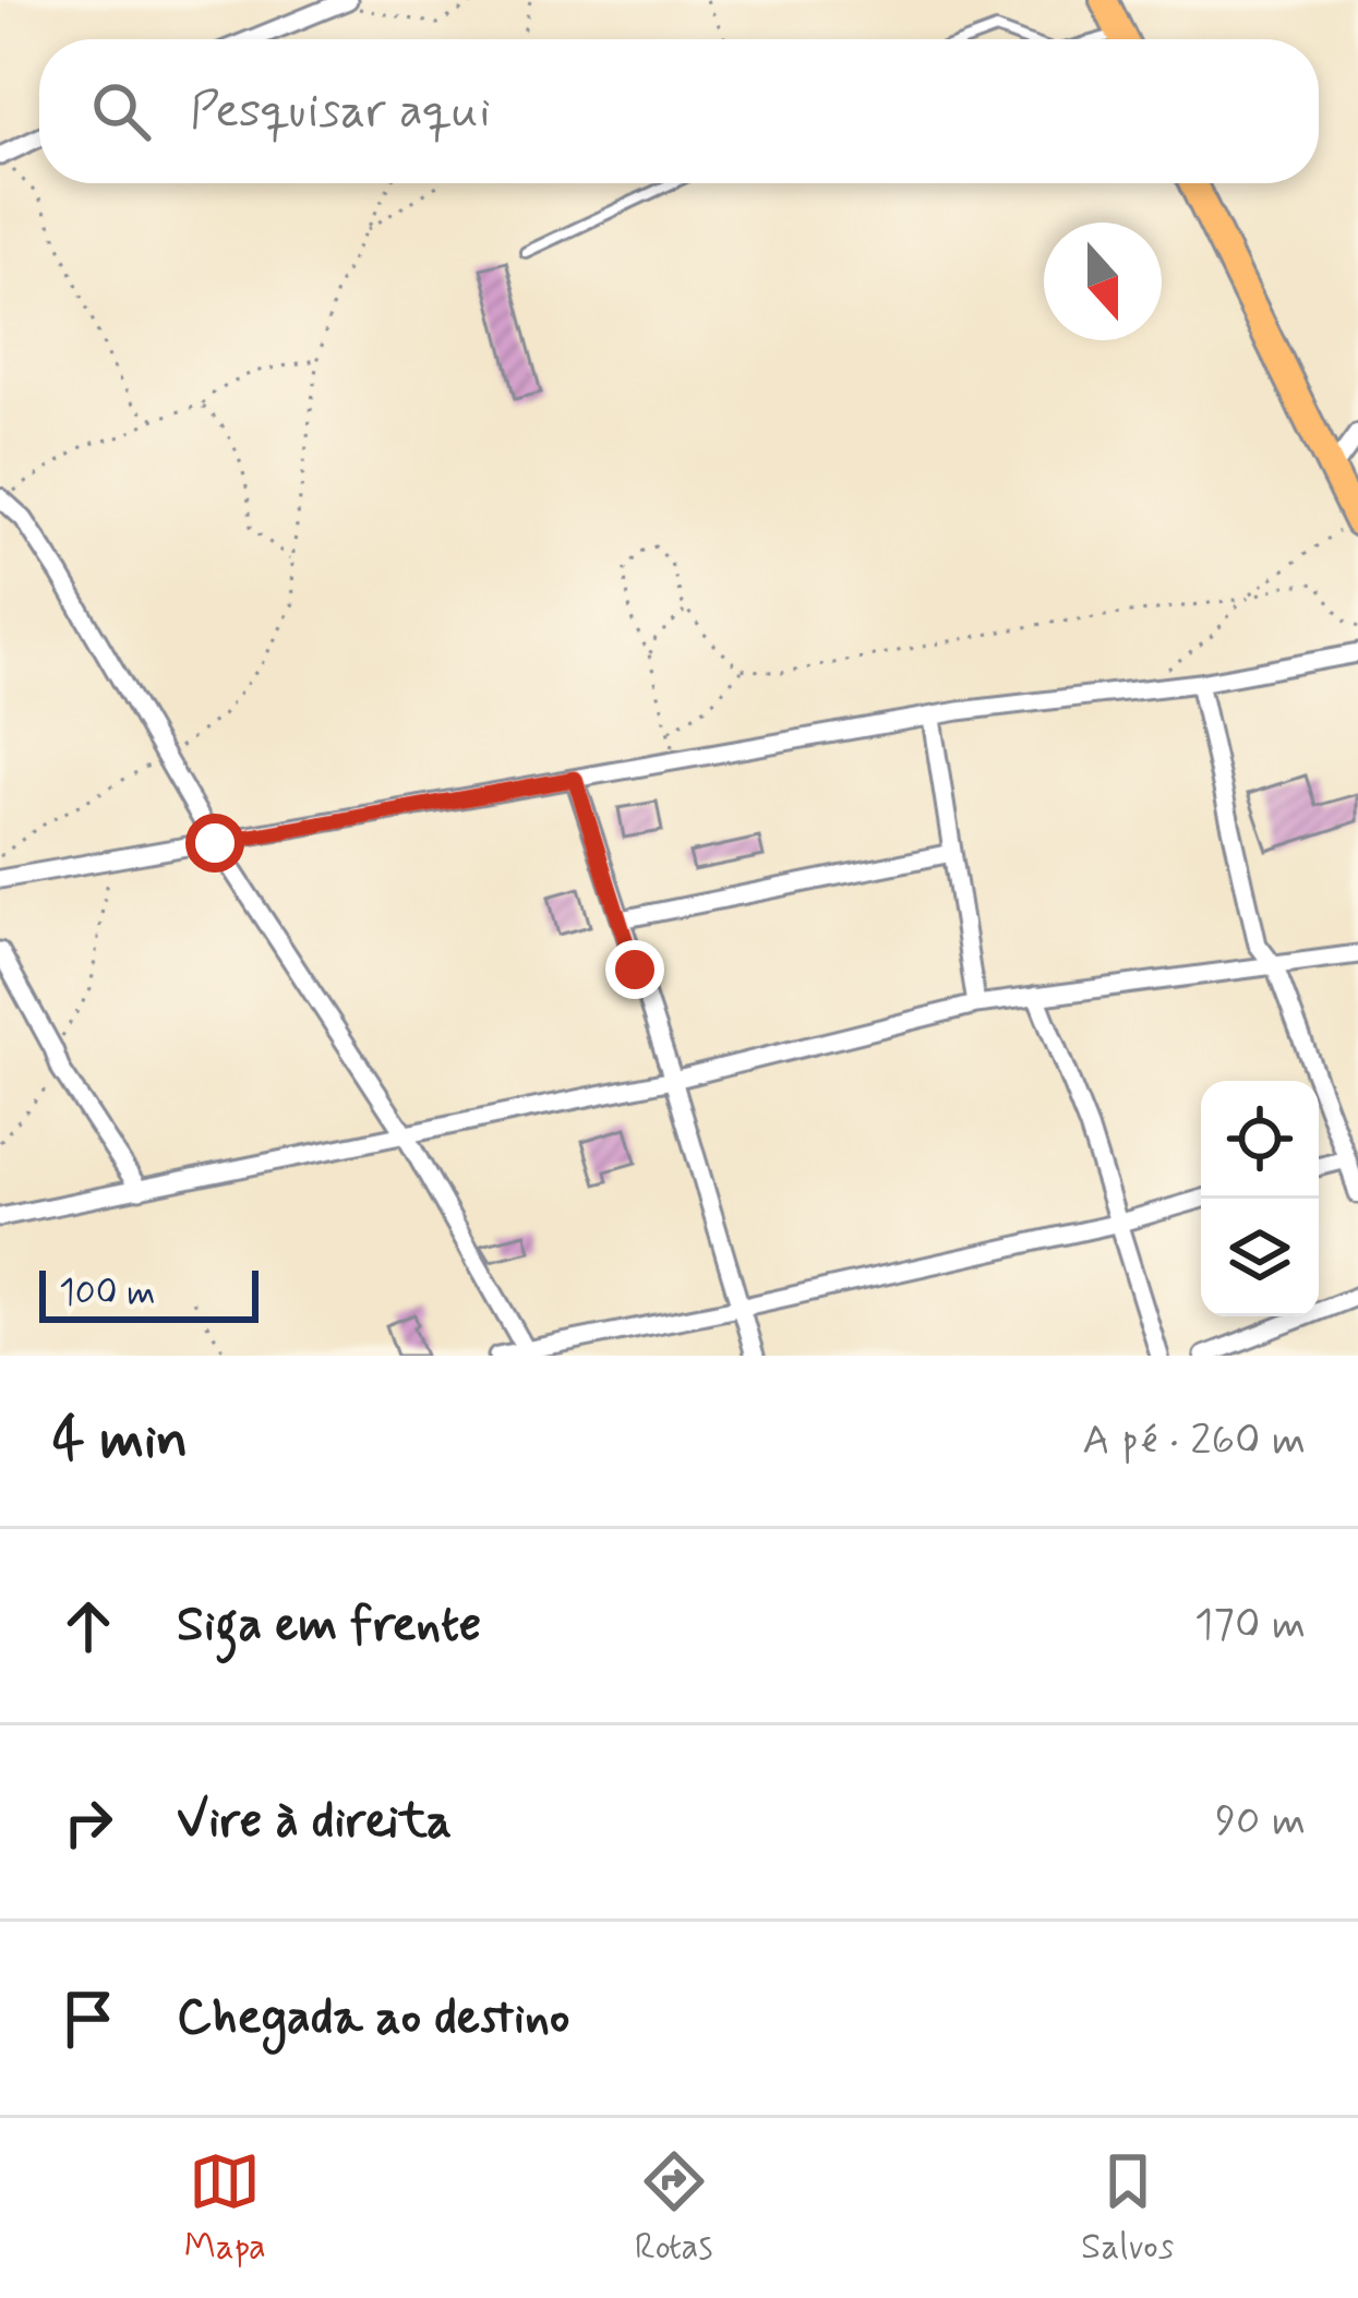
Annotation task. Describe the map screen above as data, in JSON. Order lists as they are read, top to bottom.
{
  "scale_bar": "100 m",
  "north": "bottom",
  "page": {
    "search": "Pesquisar aqui",
    "scale": "100 m",
    "heading": ["4 min", "A pé · 260 m"],
    "list": [
      ["Siga em frente", "170 m"],
      ["Vire à direita", "90 m"],
      "Chegada ao destino"
    ],
    "nav": ["Mapa", "Rotas", "Salvos"]
  }
}
